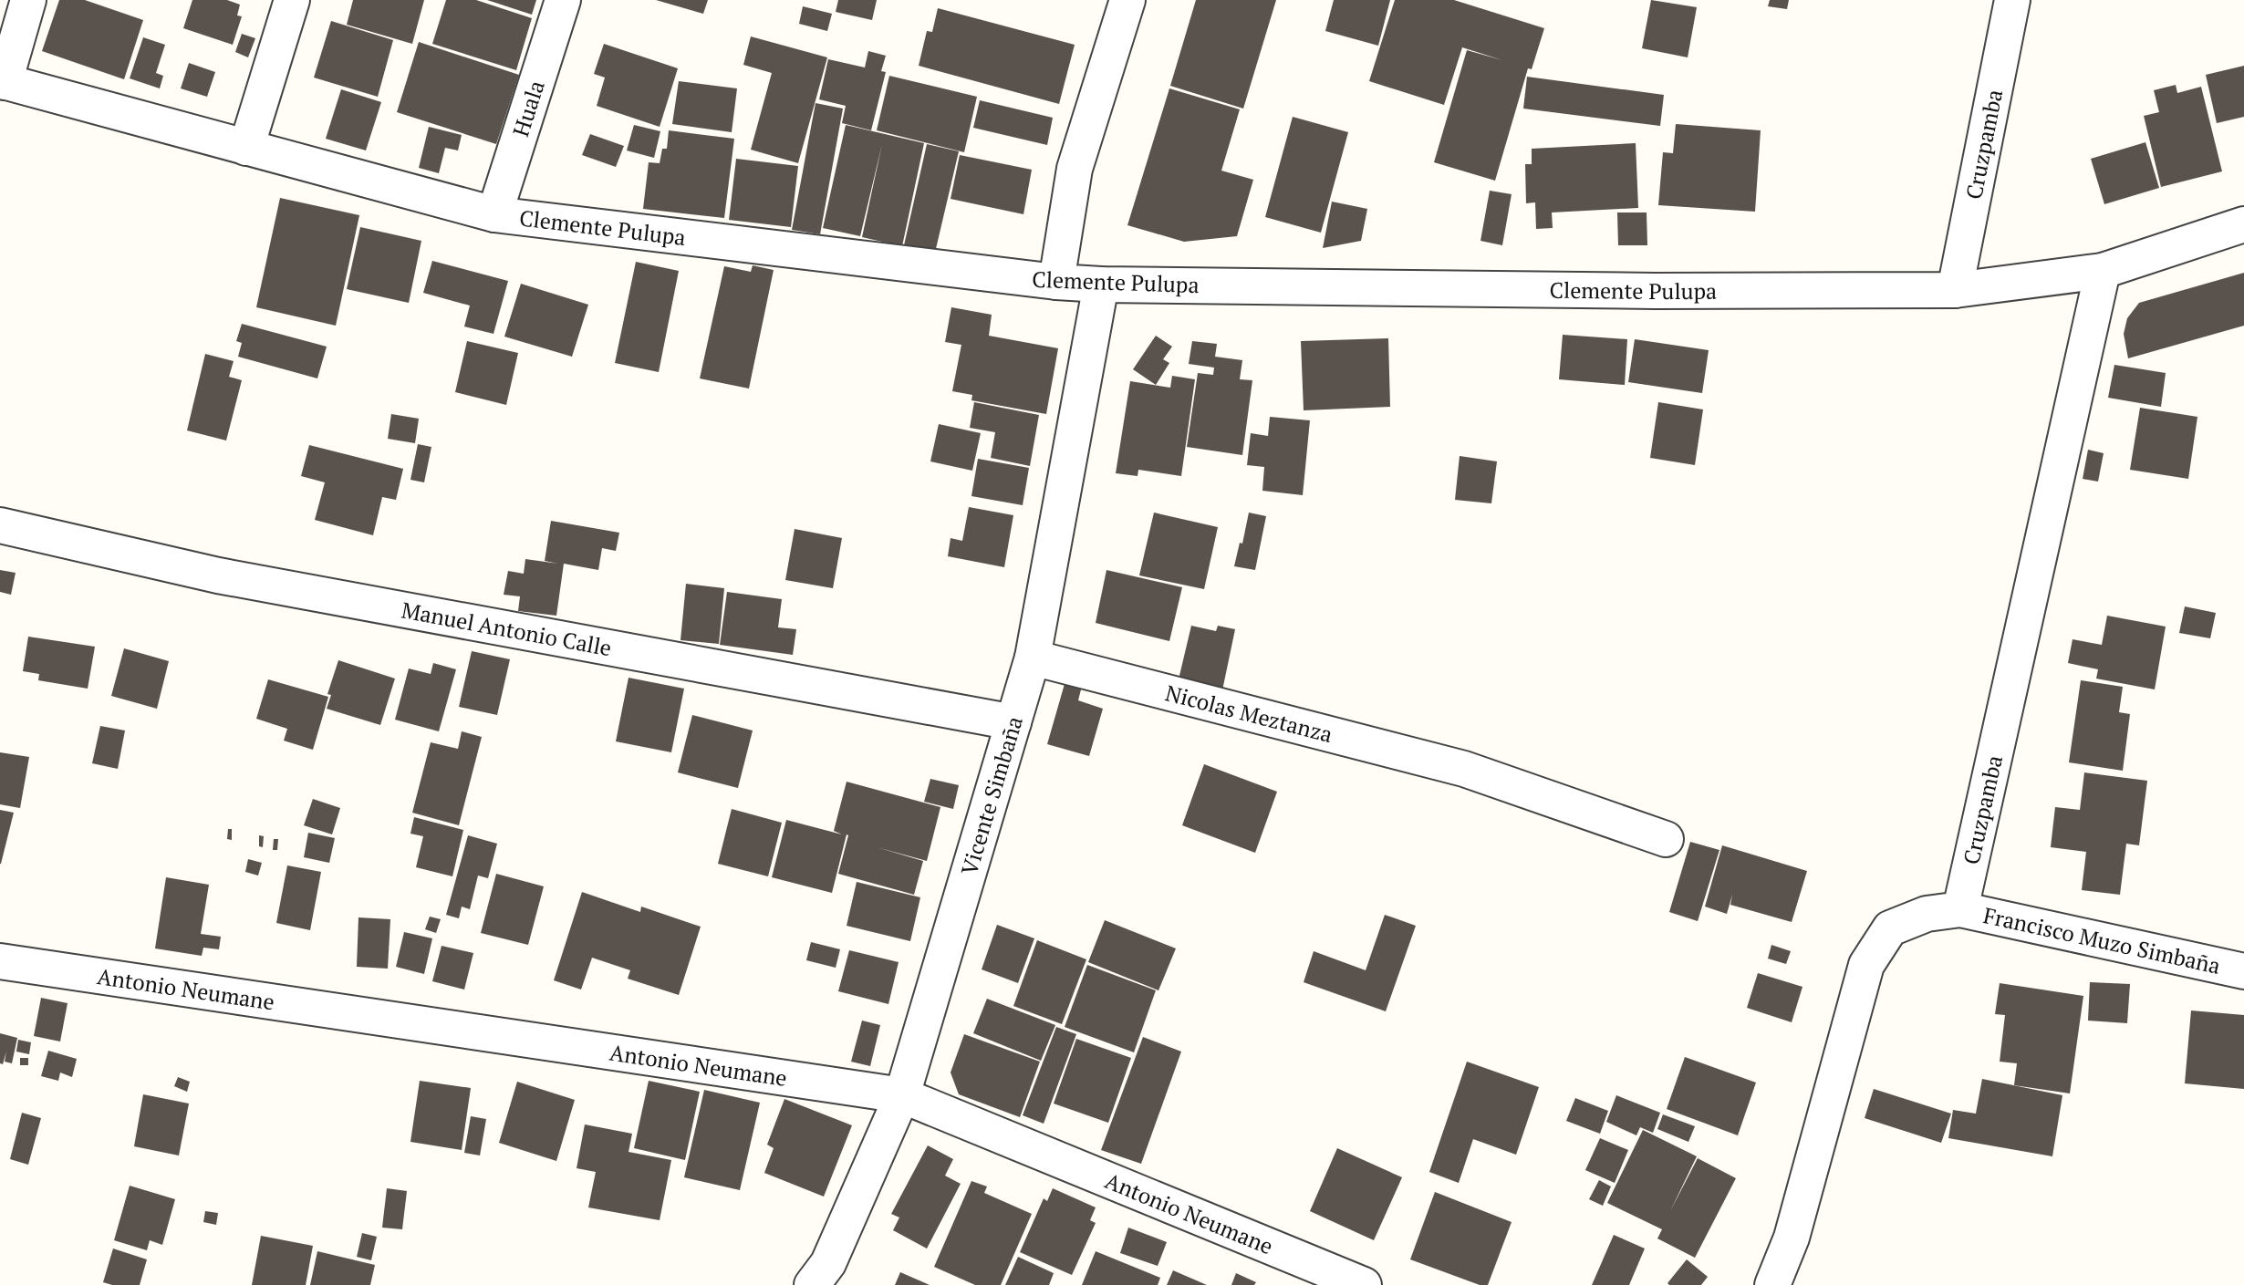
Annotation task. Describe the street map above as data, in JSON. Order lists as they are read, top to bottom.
{
  "streets": {
    "street": [
      "Huala",
      "Cruzpamba",
      "Clemente Pulupa",
      "Manuel Antonio Calle",
      "Nicolas Meztanza",
      "Vicente Simbaña",
      "Francisco Muzo Simbaña",
      "Antonio Neumane"
    ]
  },
  "crossings": [
    ["Huala", "Clemente Pulupa"],
    ["Cruzpamba", "Clemente Pulupa"],
    ["Cruzpamba", "Francisco Muzo Simbaña"],
    ["Clemente Pulupa", "Vicente Simbaña"],
    ["Manuel Antonio Calle", "Vicente Simbaña"],
    ["Nicolas Meztanza", "Vicente Simbaña"],
    ["Vicente Simbaña", "Antonio Neumane"]
  ]
}
